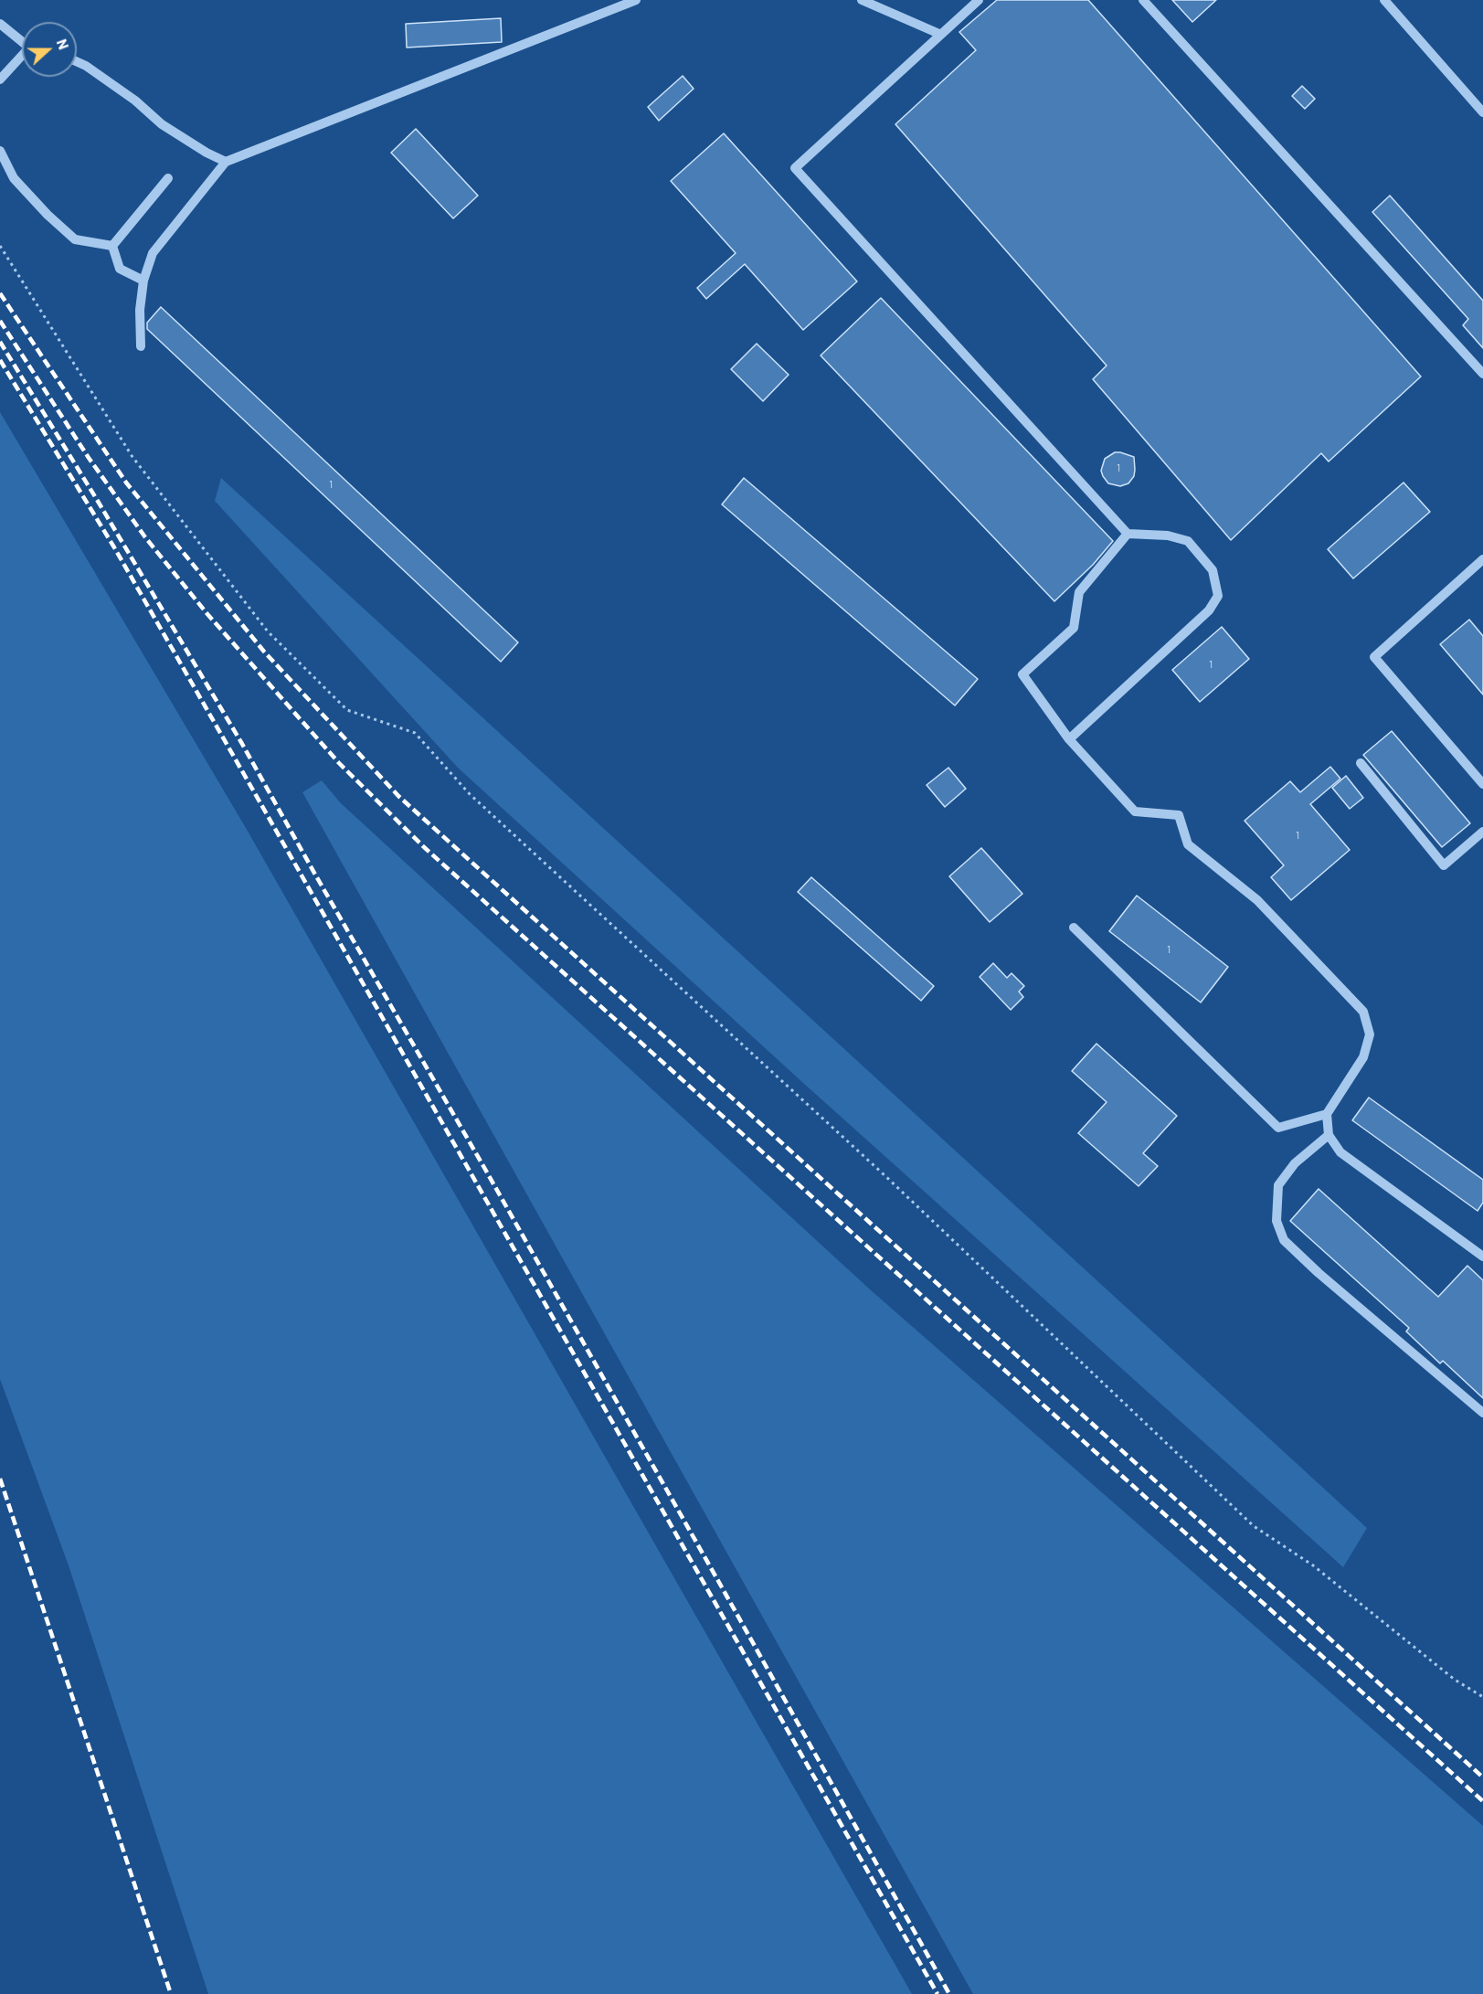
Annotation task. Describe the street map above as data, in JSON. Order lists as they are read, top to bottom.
{
  "house_numbers": [
    "1",
    "1",
    "1",
    "1",
    "1"
  ],
  "north": "right"
}
